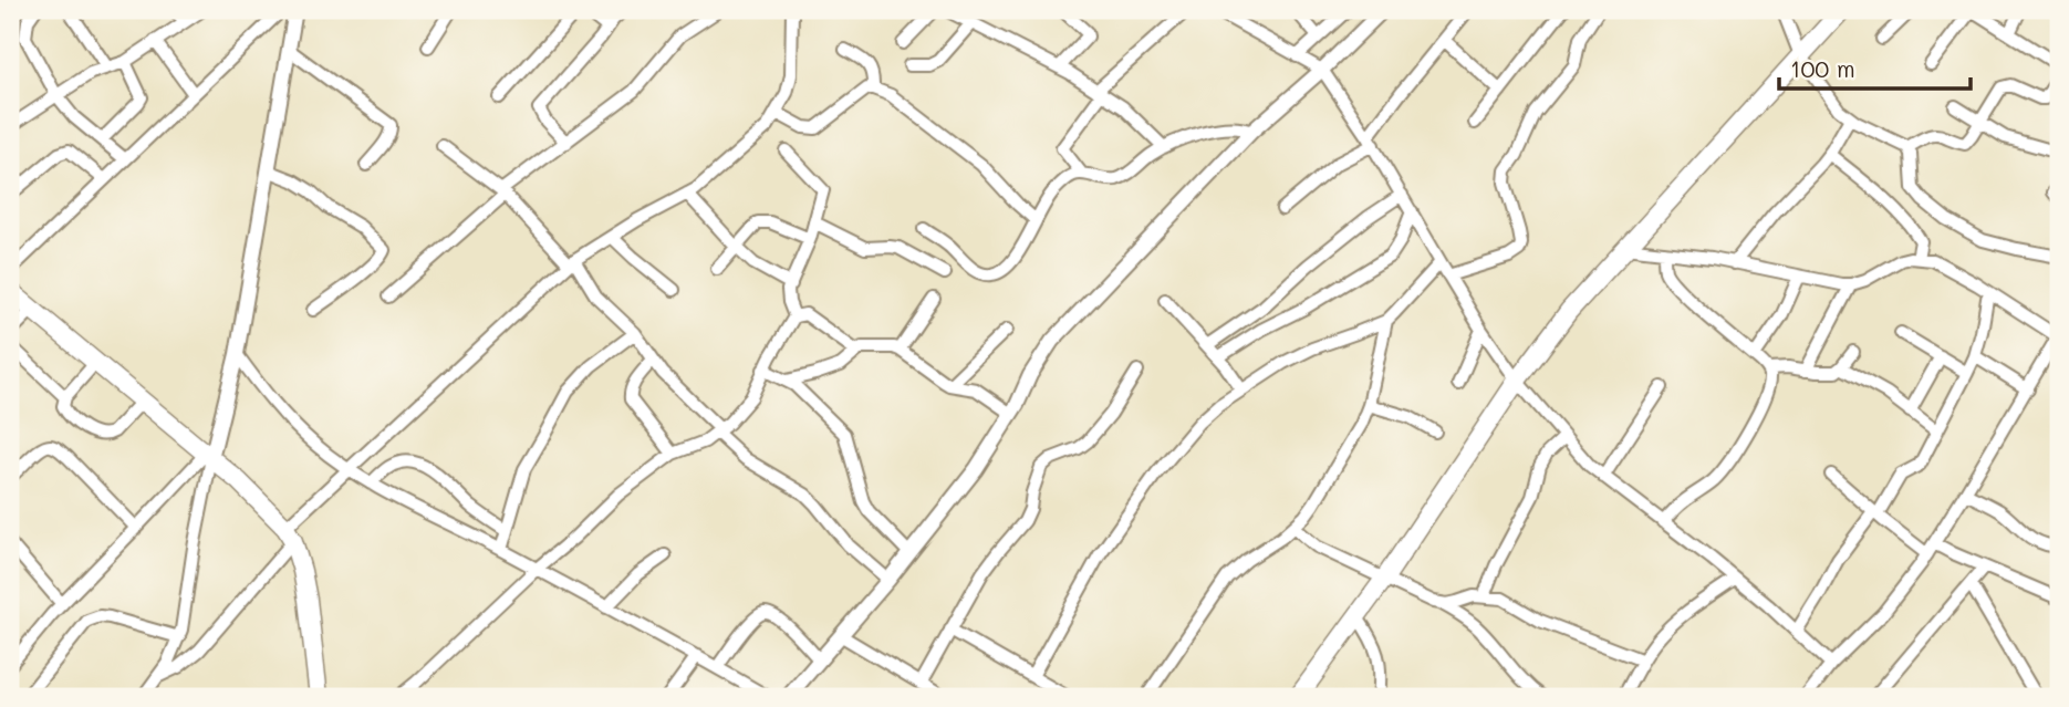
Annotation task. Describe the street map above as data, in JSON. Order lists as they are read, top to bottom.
{
  "scale_bar": "100 m"
}
